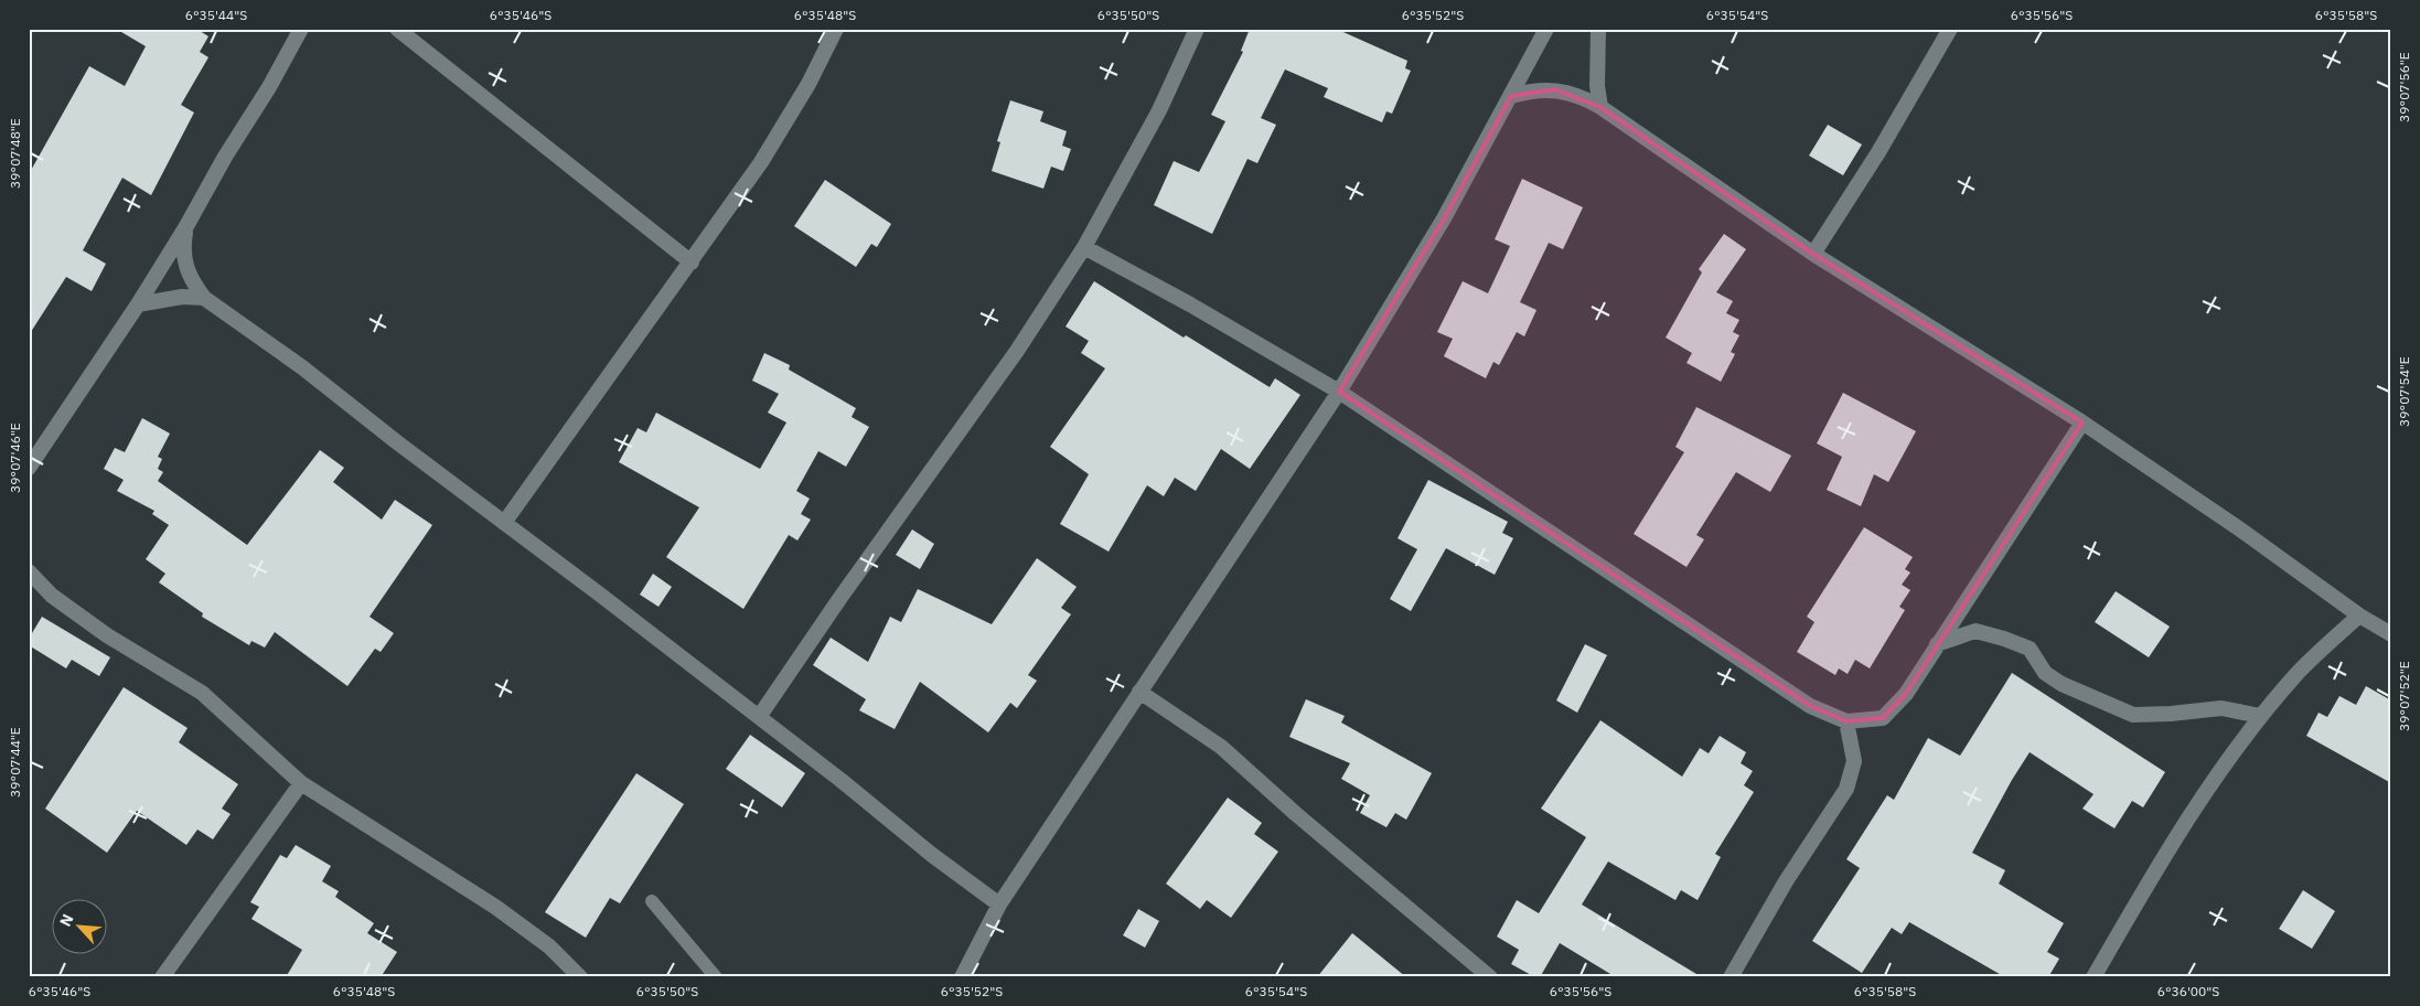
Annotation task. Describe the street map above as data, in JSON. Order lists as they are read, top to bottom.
{
  "north": "top left",
  "coordinates": [
    "6°35'44\"S",
    "6°35'46\"S",
    "6°35'48\"S",
    "6°35'50\"S",
    "6°35'52\"S",
    "6°35'54\"S",
    "6°35'56\"S",
    "6°35'58\"S",
    "39°07'56\"E",
    "39°07'48\"E",
    "39°07'54\"E",
    "39°07'46\"E",
    "39°07'52\"E",
    "39°07'44\"E",
    "6°36'00\"S"
  ]
}
